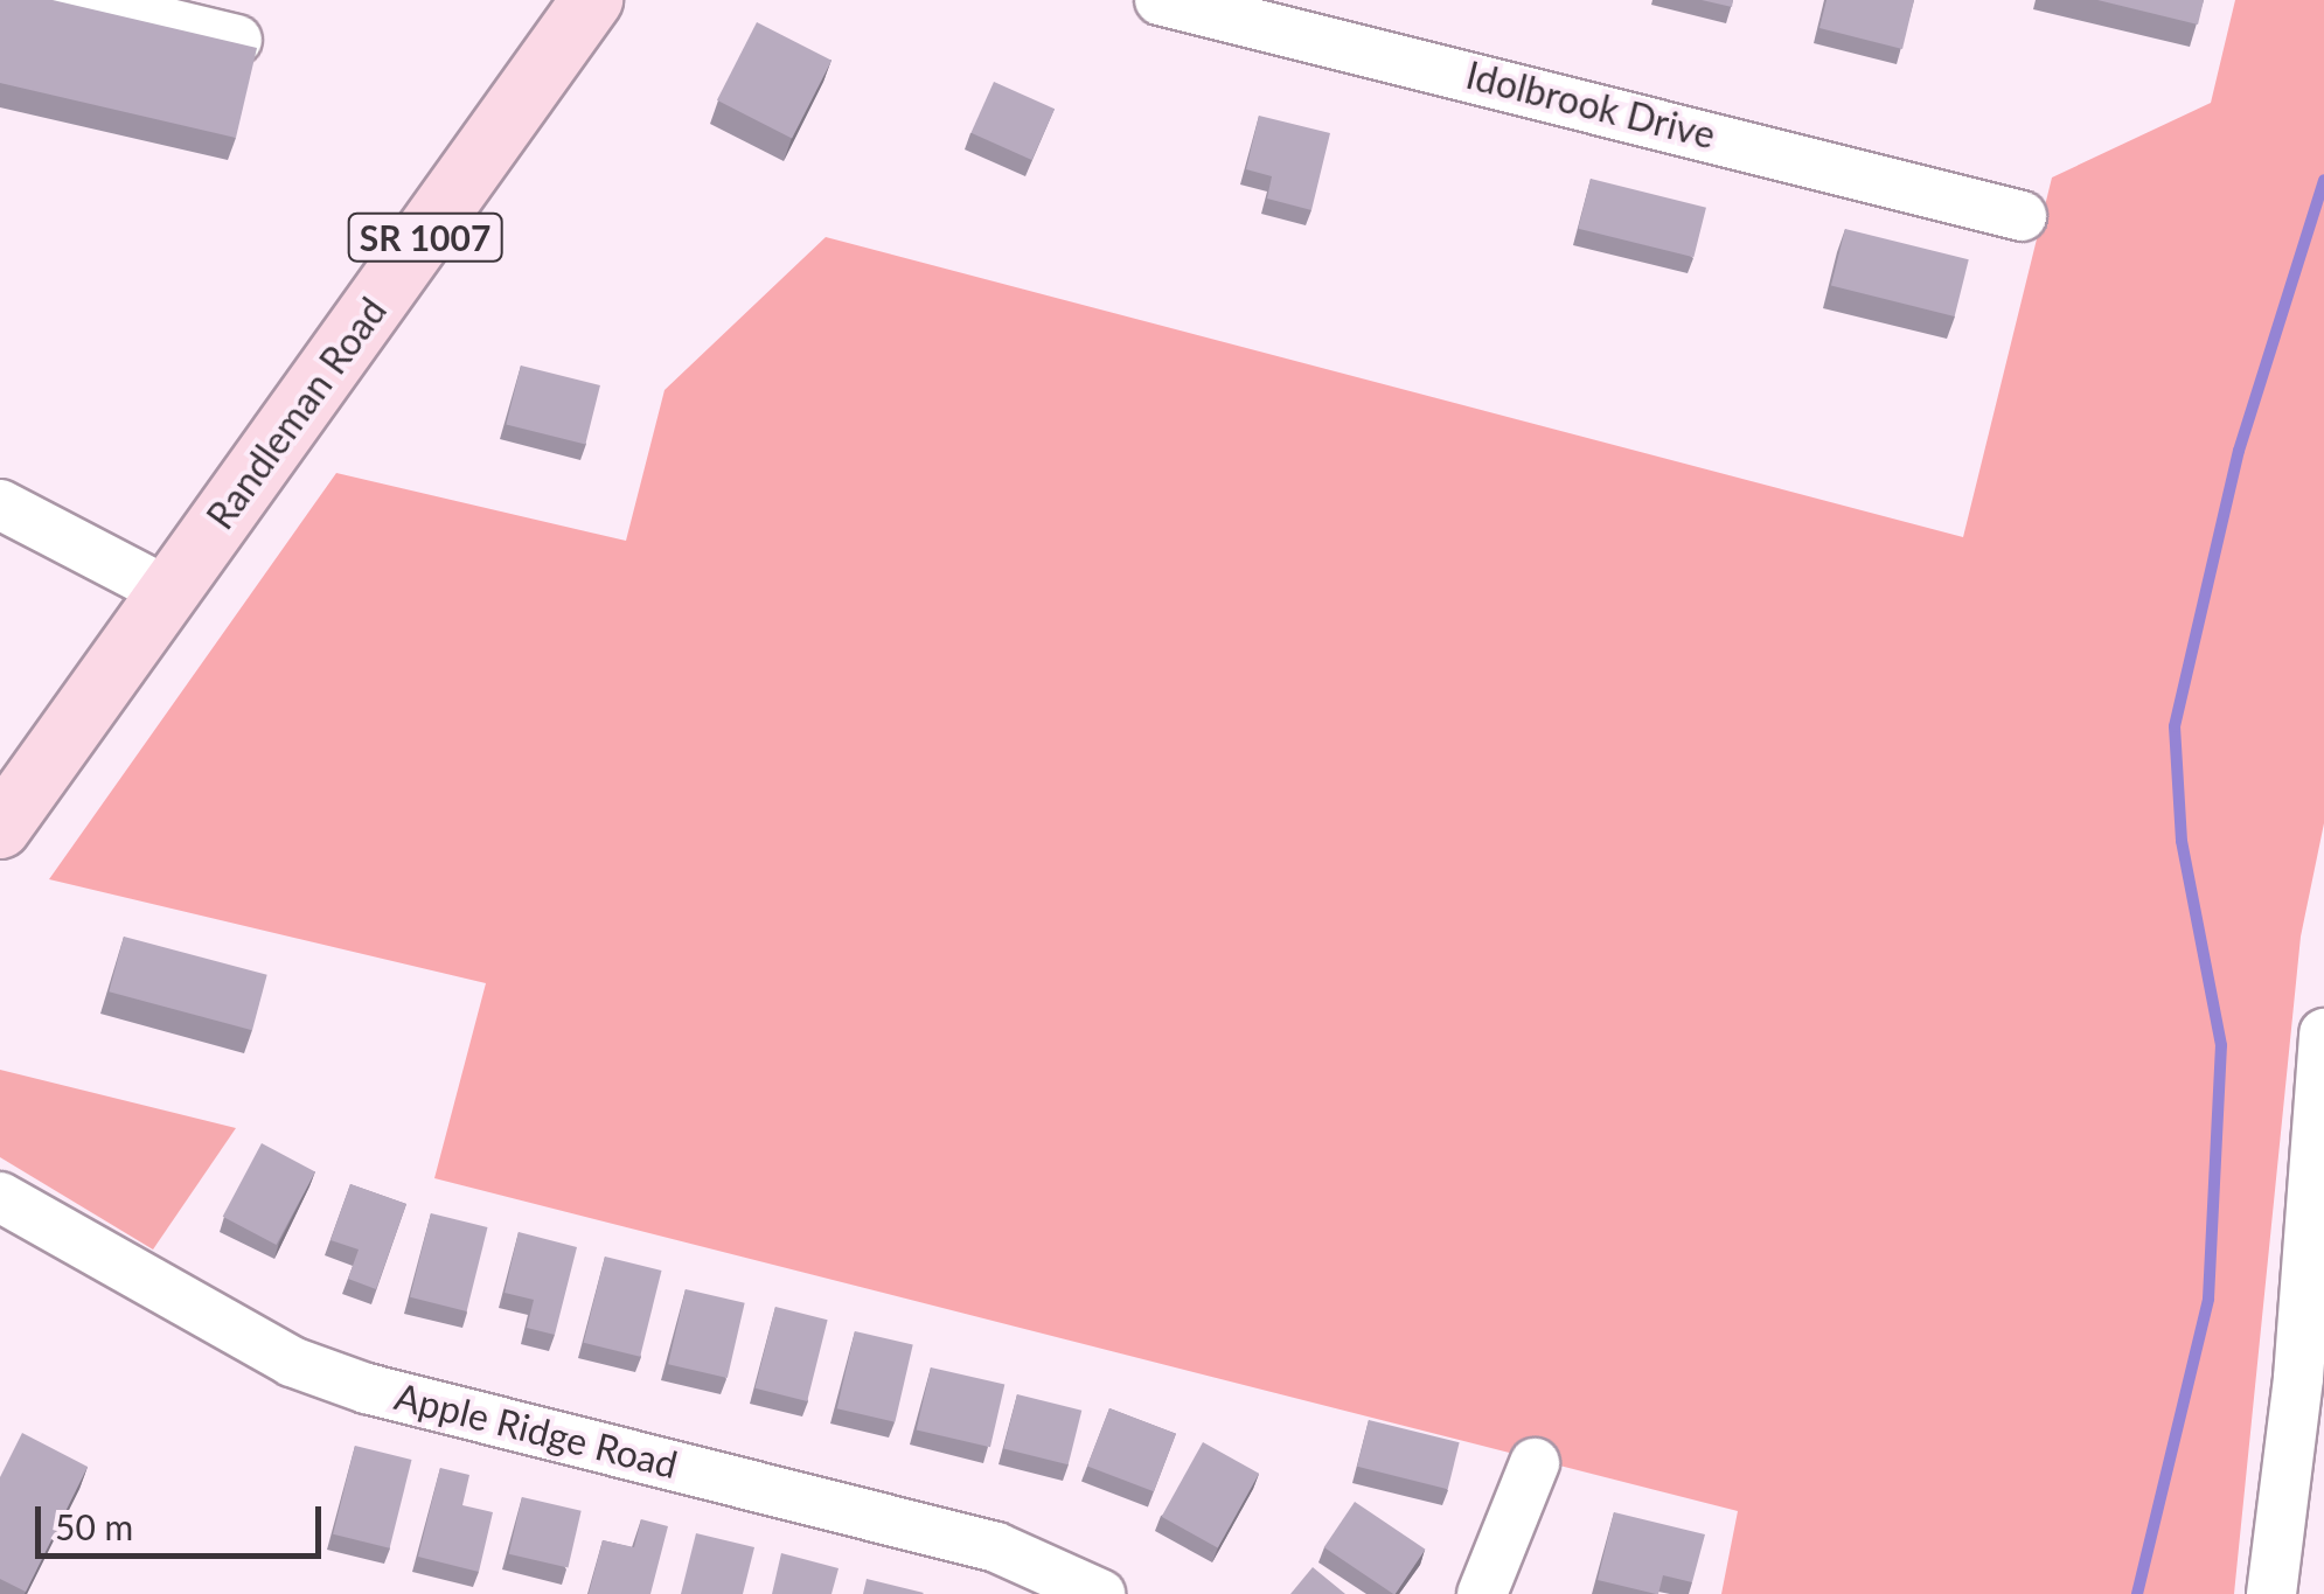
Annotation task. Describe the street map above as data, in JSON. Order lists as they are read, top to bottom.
{
  "streets": {
    "main road": ["SR 1007", "Randleman Road"],
    "street": ["Idolbrook Drive", "Apple Ridge Road"]
  },
  "scale_bar": "50 m"
}
